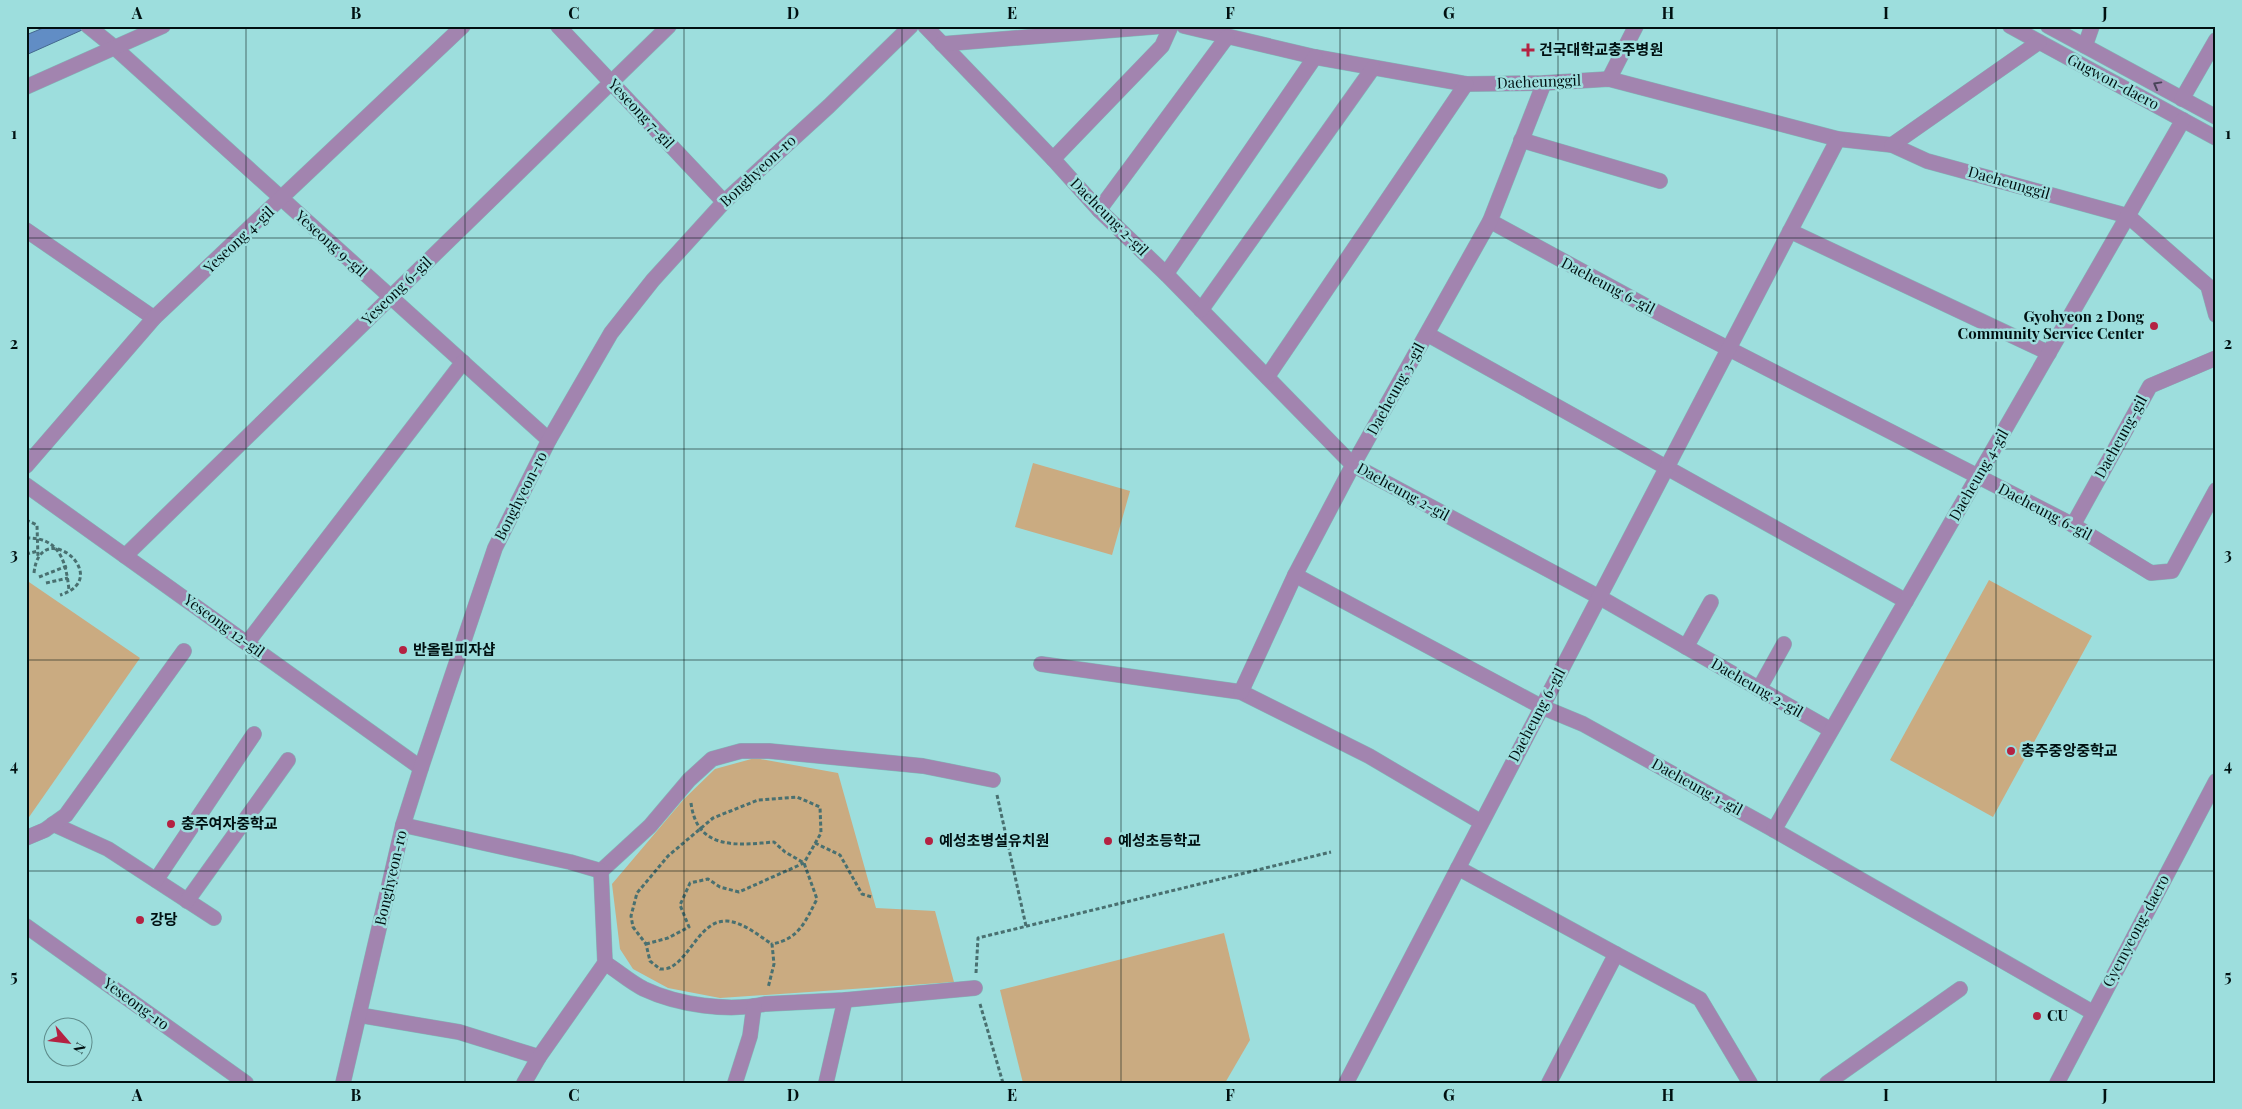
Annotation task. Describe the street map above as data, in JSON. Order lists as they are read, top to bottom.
{
  "streets": {
    "street": [
      "Daeheunggil",
      "Gugwon-daero",
      "Yeseong 7-gil",
      "Bonghyeon-ro",
      "Daeheung 2-gil",
      "Yeseong 4-gil",
      "Yeseong 9-gil",
      "Daeheung 6-gil",
      "Yeseong 6-gil",
      "Daeheung 3-gil",
      "Daeheung-gil",
      "Daeheung 4-gil",
      "Yeseong 12-gil",
      "Daeheung 1-gil",
      "Gyemyeong-daero",
      "Yeseong-ro"
    ]
  },
  "crossings": [
    ["Daeheunggil", "Daeheung 6-gil"],
    ["Daeheunggil", "Daeheung 3-gil"],
    ["Daeheunggil", "Daeheung 4-gil"],
    ["Gugwon-daero", "Daeheung 4-gil"],
    ["Yeseong 7-gil", "Bonghyeon-ro"],
    ["Yeseong 7-gil", "Yeseong 6-gil"],
    ["Bonghyeon-ro", "Yeseong 9-gil"],
    ["Bonghyeon-ro", "Yeseong 12-gil"],
    ["Daeheung 2-gil", "Daeheung 6-gil"],
    ["Daeheung 2-gil", "Daeheung 3-gil"],
    ["Daeheung 2-gil", "Daeheung 4-gil"],
    ["Yeseong 4-gil", "Yeseong 9-gil"],
    ["Yeseong 9-gil", "Yeseong 6-gil"],
    ["Daeheung 6-gil", "Daeheung 3-gil"],
    ["Daeheung 6-gil", "Daeheung-gil"],
    ["Daeheung 6-gil", "Daeheung 4-gil"],
    ["Daeheung 6-gil", "Daeheung 1-gil"],
    ["Yeseong 6-gil", "Yeseong 12-gil"],
    ["Daeheung 3-gil", "Daeheung 1-gil"],
    ["Daeheung 4-gil", "Daeheung 1-gil"],
    ["Daeheung 1-gil", "Gyemyeong-daero"]
  ],
  "places": {
    "health": ["건국대학교충주병원"],
    "other": [
      "Gyohyeon 2 Dong Community Service Center",
      "반올림피자샵",
      "충주중앙중학교",
      "충주여자중학교",
      "예성초병설유치원",
      "예성초등학교",
      "강당",
      "CU"
    ]
  },
  "north": "bottom right",
  "grid": {
    "columns": [
      "A",
      "B",
      "C",
      "D",
      "E",
      "F",
      "G",
      "H",
      "I",
      "J"
    ],
    "rows": [
      "1",
      "2",
      "3",
      "4",
      "5"
    ]
  }
}
